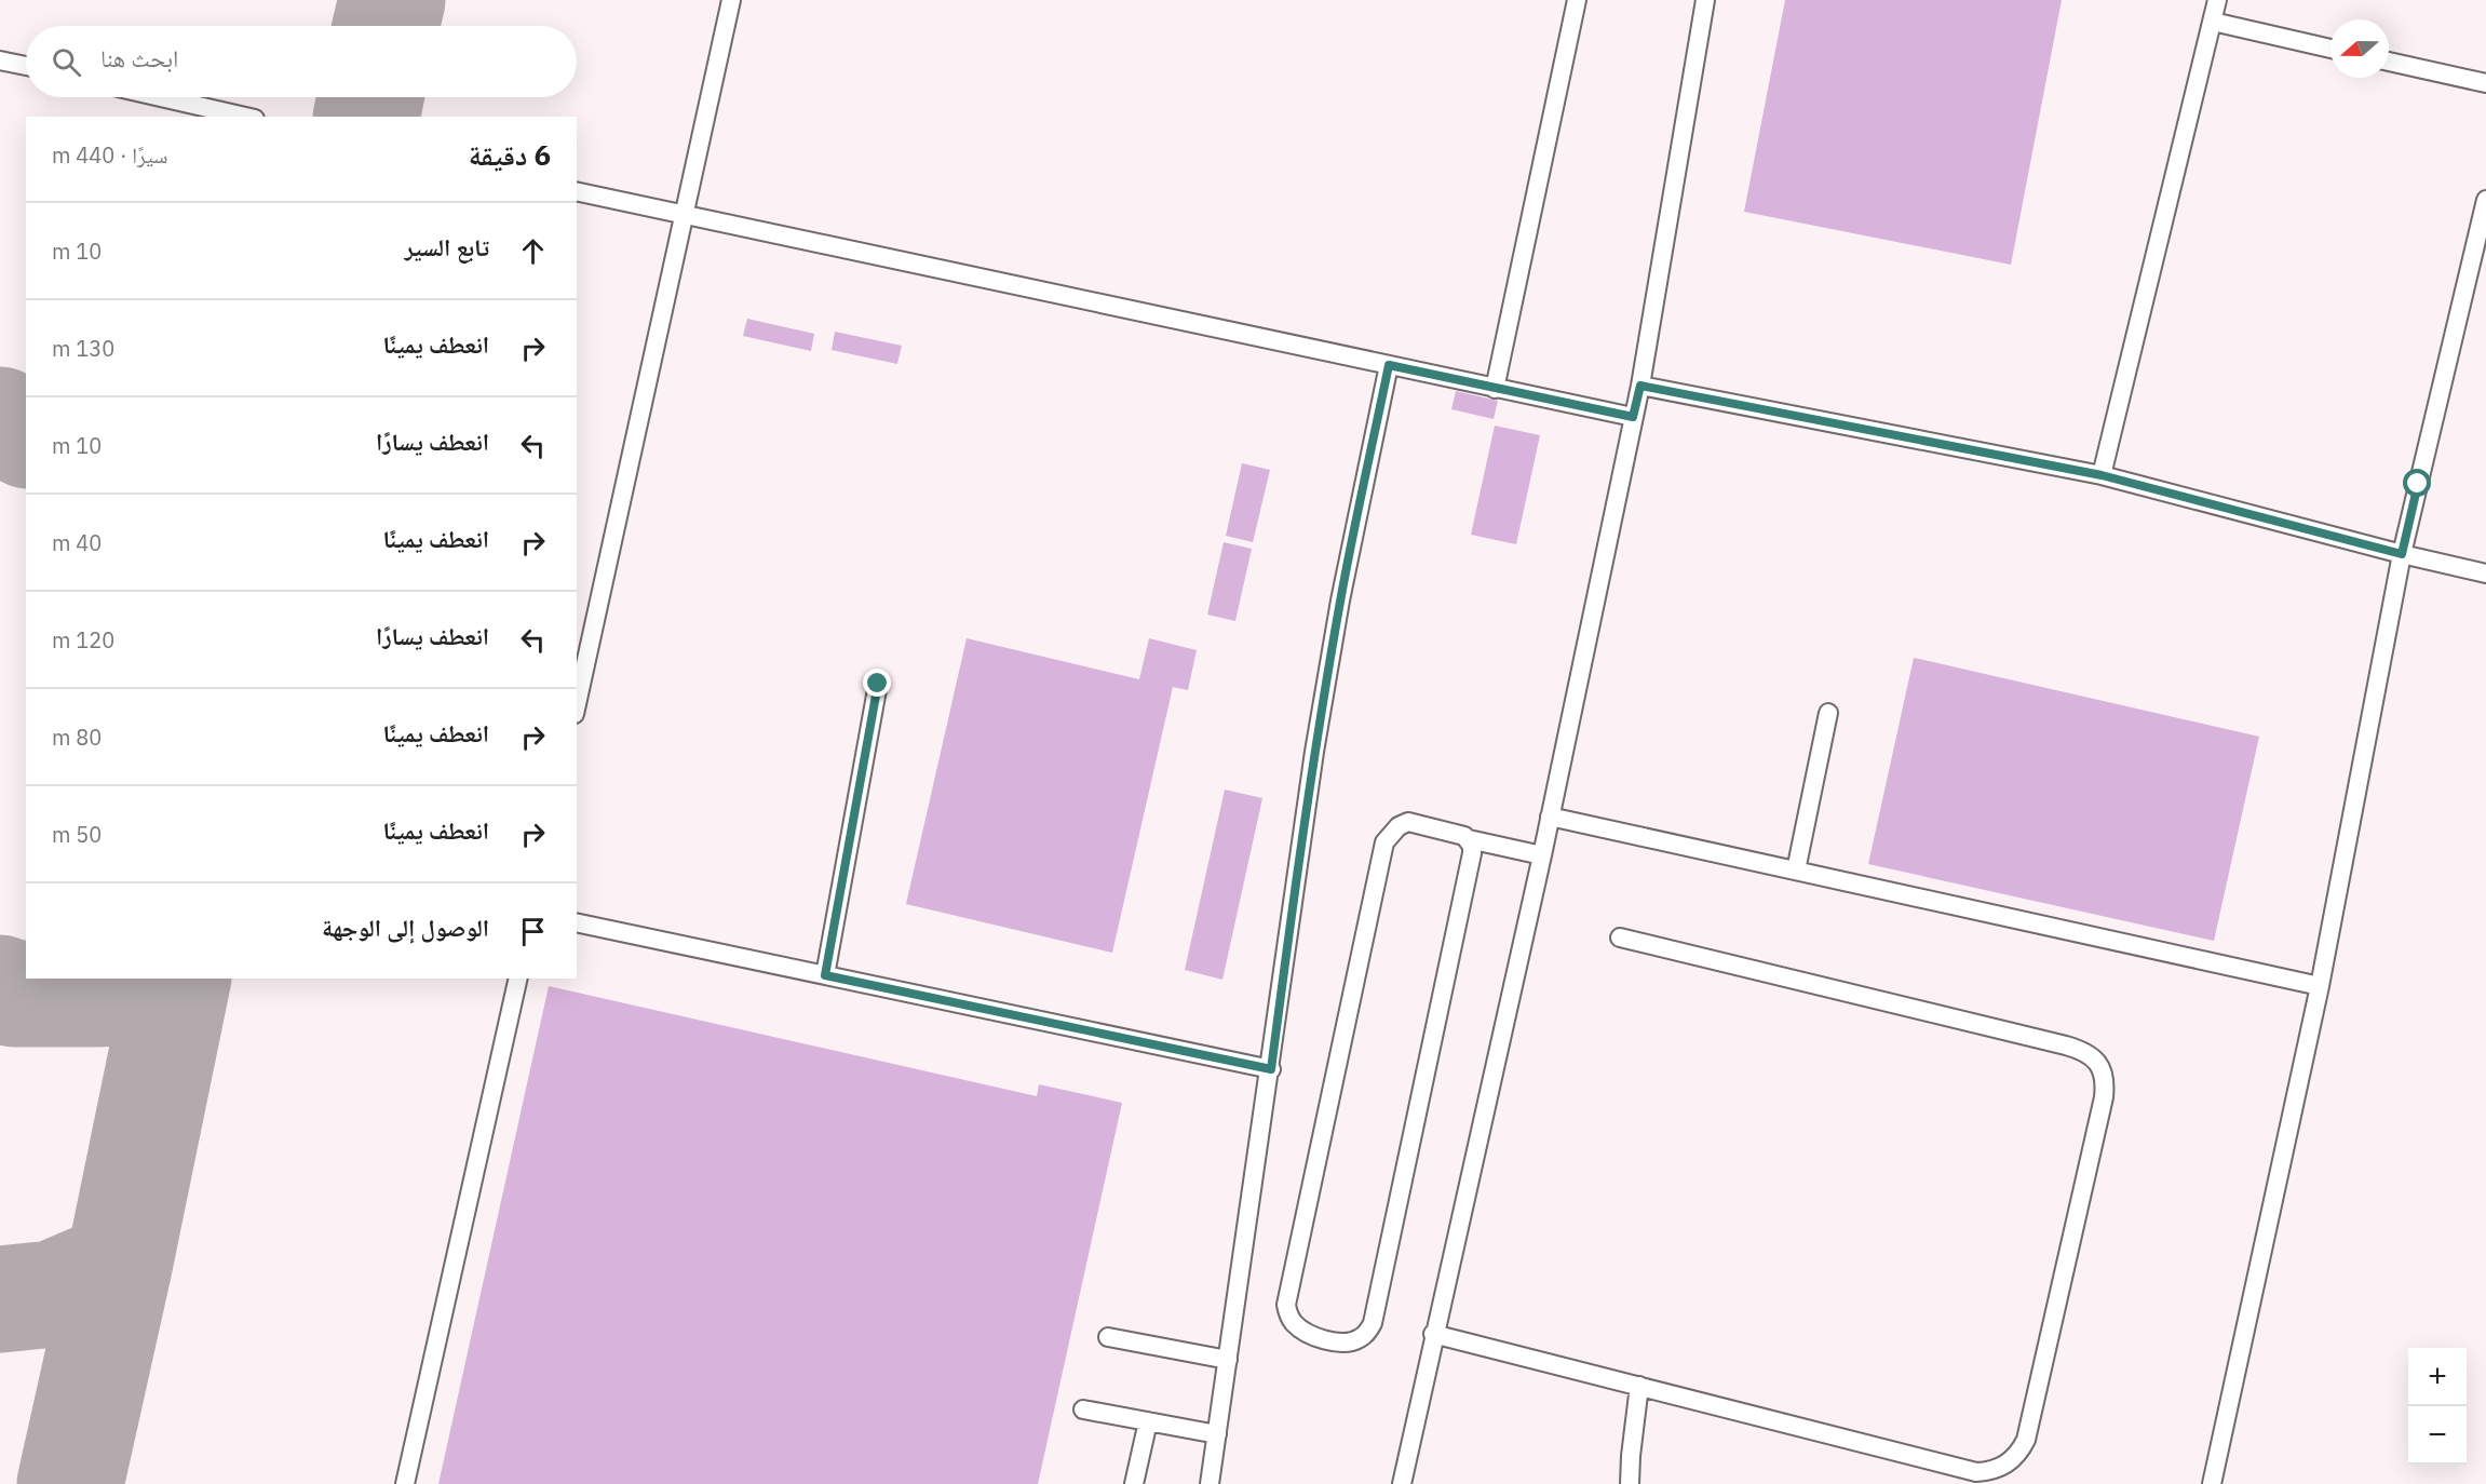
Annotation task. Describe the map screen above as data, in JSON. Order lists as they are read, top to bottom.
{
  "north": "left",
  "page": {
    "search": "ابحث هنا",
    "heading": ["6 دقيقة", "سيرًا · 440 m"],
    "list": [
      ["تابع السير", "10 m"],
      ["انعطف يمينًا", "130 m"],
      ["انعطف يسارًا", "10 m"],
      ["انعطف يمينًا", "40 m"],
      ["انعطف يسارًا", "120 m"],
      ["انعطف يمينًا", "80 m"],
      ["انعطف يمينًا", "50 m"],
      "الوصول إلى الوجهة"
    ],
    "map_buttons": ["+", "−"]
  }
}
